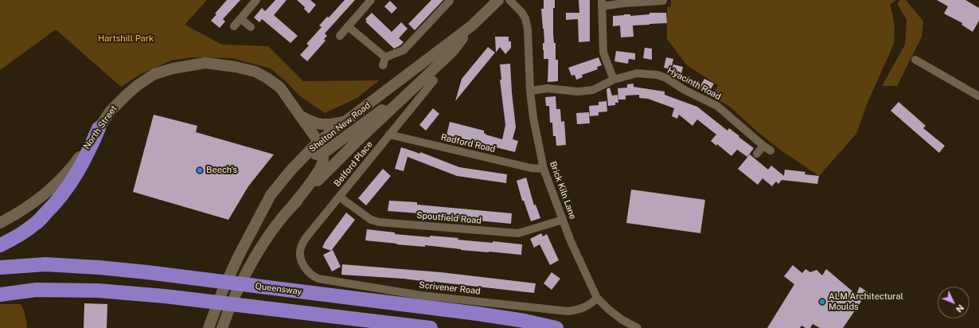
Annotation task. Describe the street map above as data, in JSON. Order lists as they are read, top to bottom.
{
  "streets": {
    "highway": ["Queensway"],
    "main road": ["North Street", "Shelton New Road"],
    "street": [
      "Hyacinth Road",
      "Radford Road",
      "Belford Place",
      "Brick Kiln Lane",
      "Spoutfield Road",
      "Scrivener Road"
    ]
  },
  "crossings": [
    ["Hyacinth Road", "Brick Kiln Lane"],
    ["North Street", "Shelton New Road"],
    ["Radford Road", "Belford Place"],
    ["Radford Road", "Brick Kiln Lane"],
    ["Belford Place", "Spoutfield Road"],
    ["Belford Place", "Scrivener Road"],
    ["Brick Kiln Lane", "Spoutfield Road"],
    ["Brick Kiln Lane", "Scrivener Road"]
  ],
  "parks": ["Hartshill Park"],
  "places": ["Beech's", "ALM Architectural Moulds"],
  "north": "bottom right"
}
